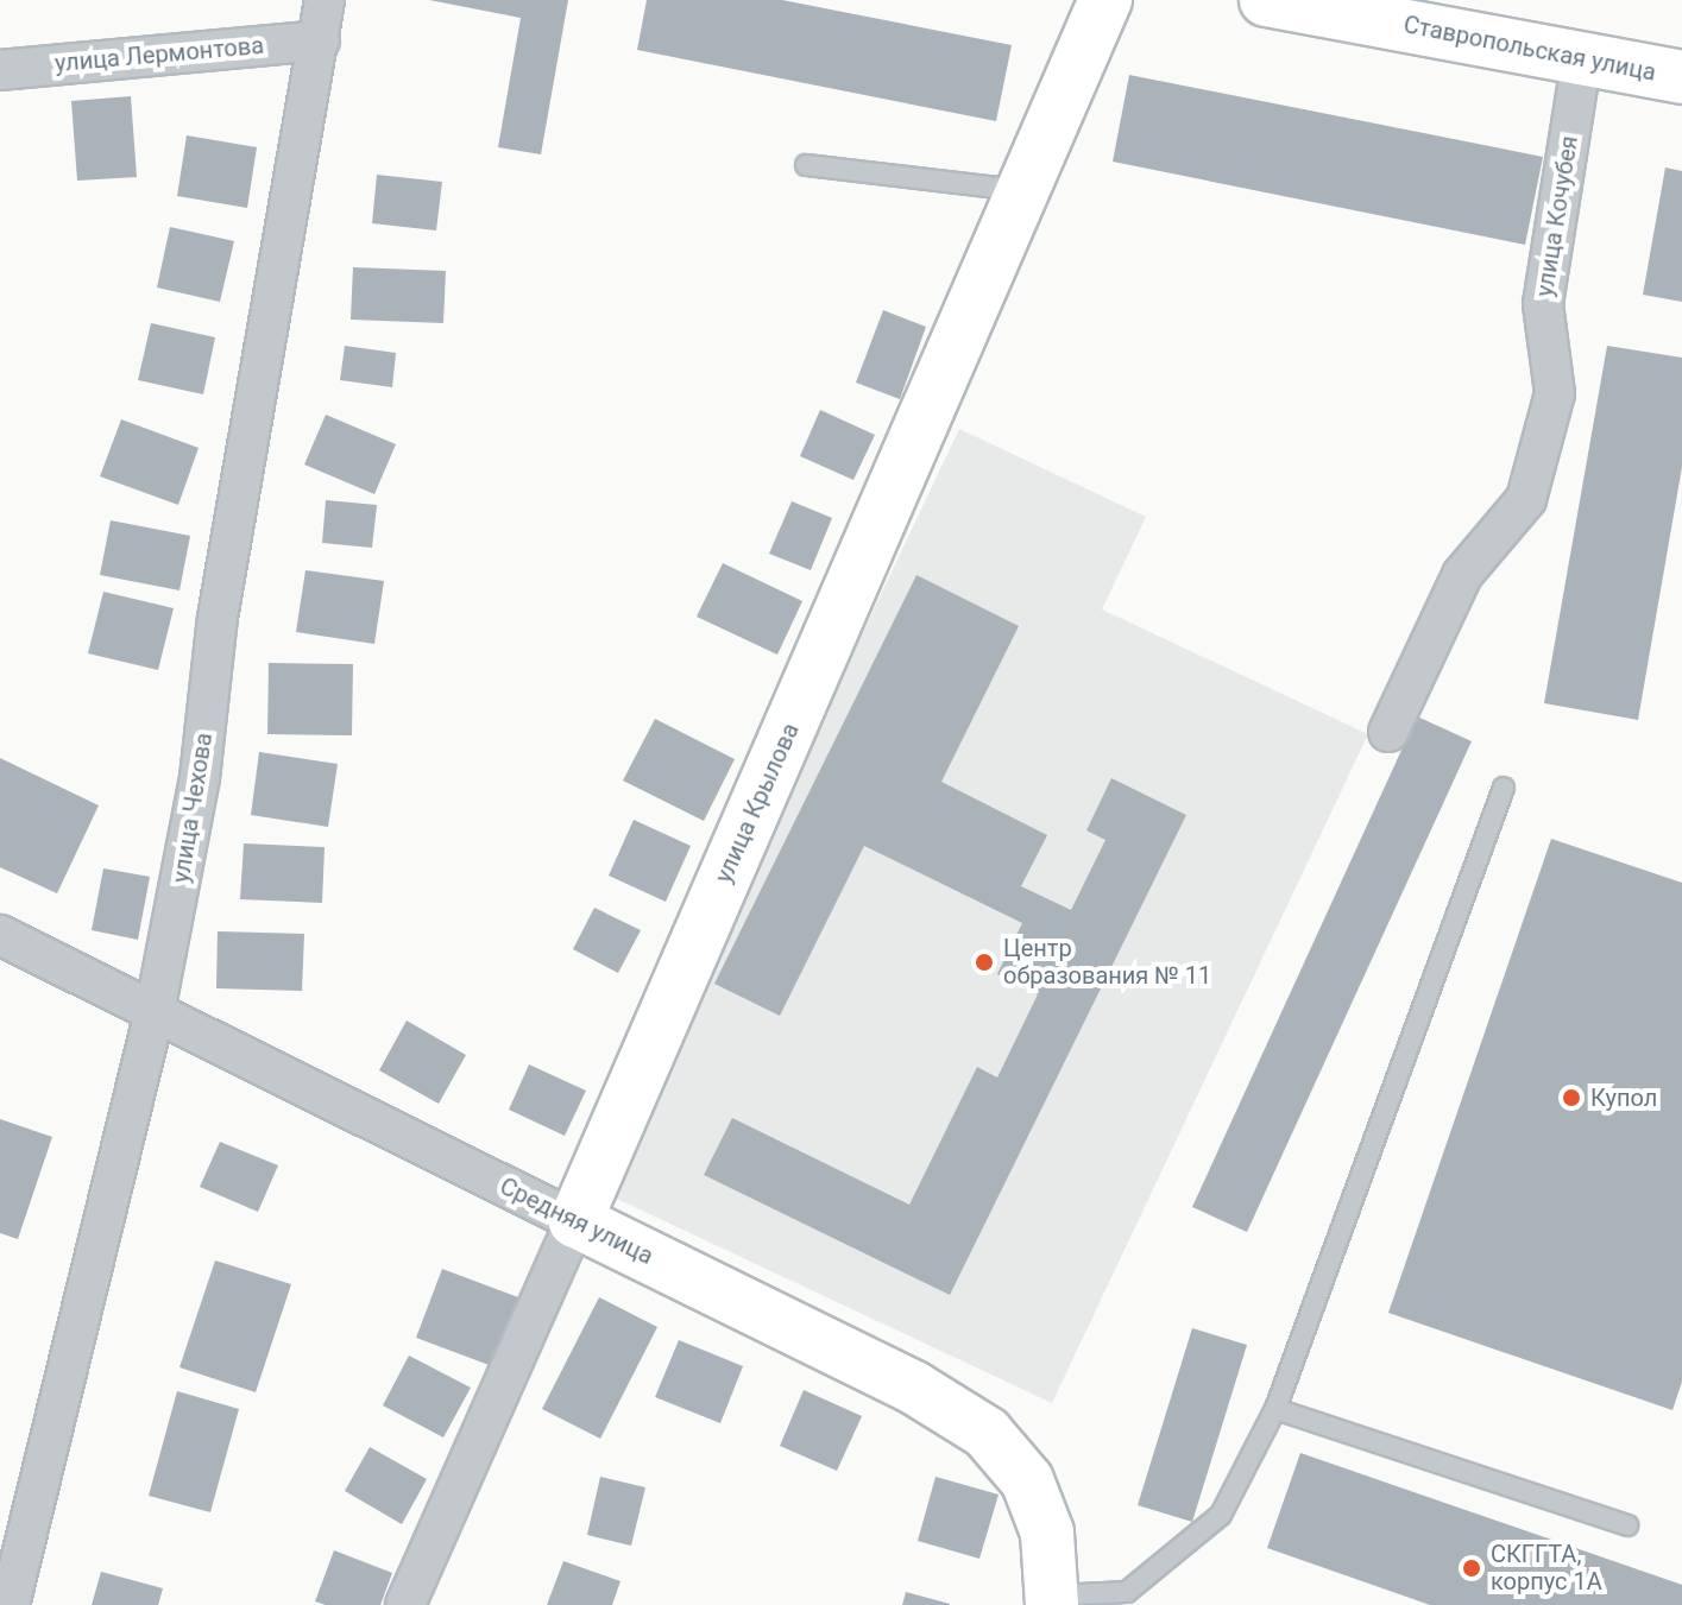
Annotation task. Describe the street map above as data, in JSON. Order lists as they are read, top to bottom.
{
  "streets": {
    "main road": ["Ставропольская улица", "улица Крылова", "Средняя улица"],
    "street": ["улица Лермонтова", "улица Кочубея", "улица Чехова"]
  },
  "crossings": [
    ["Ставропольская улица", "улица Кочубея"],
    ["улица Лермонтова", "улица Чехова"],
    ["улица Крылова", "Средняя улица"],
    ["улица Чехова", "Средняя улица"]
  ],
  "places": ["Центр образования № 11", "Купол", "СКГГТА, корпус 1А"]
}
